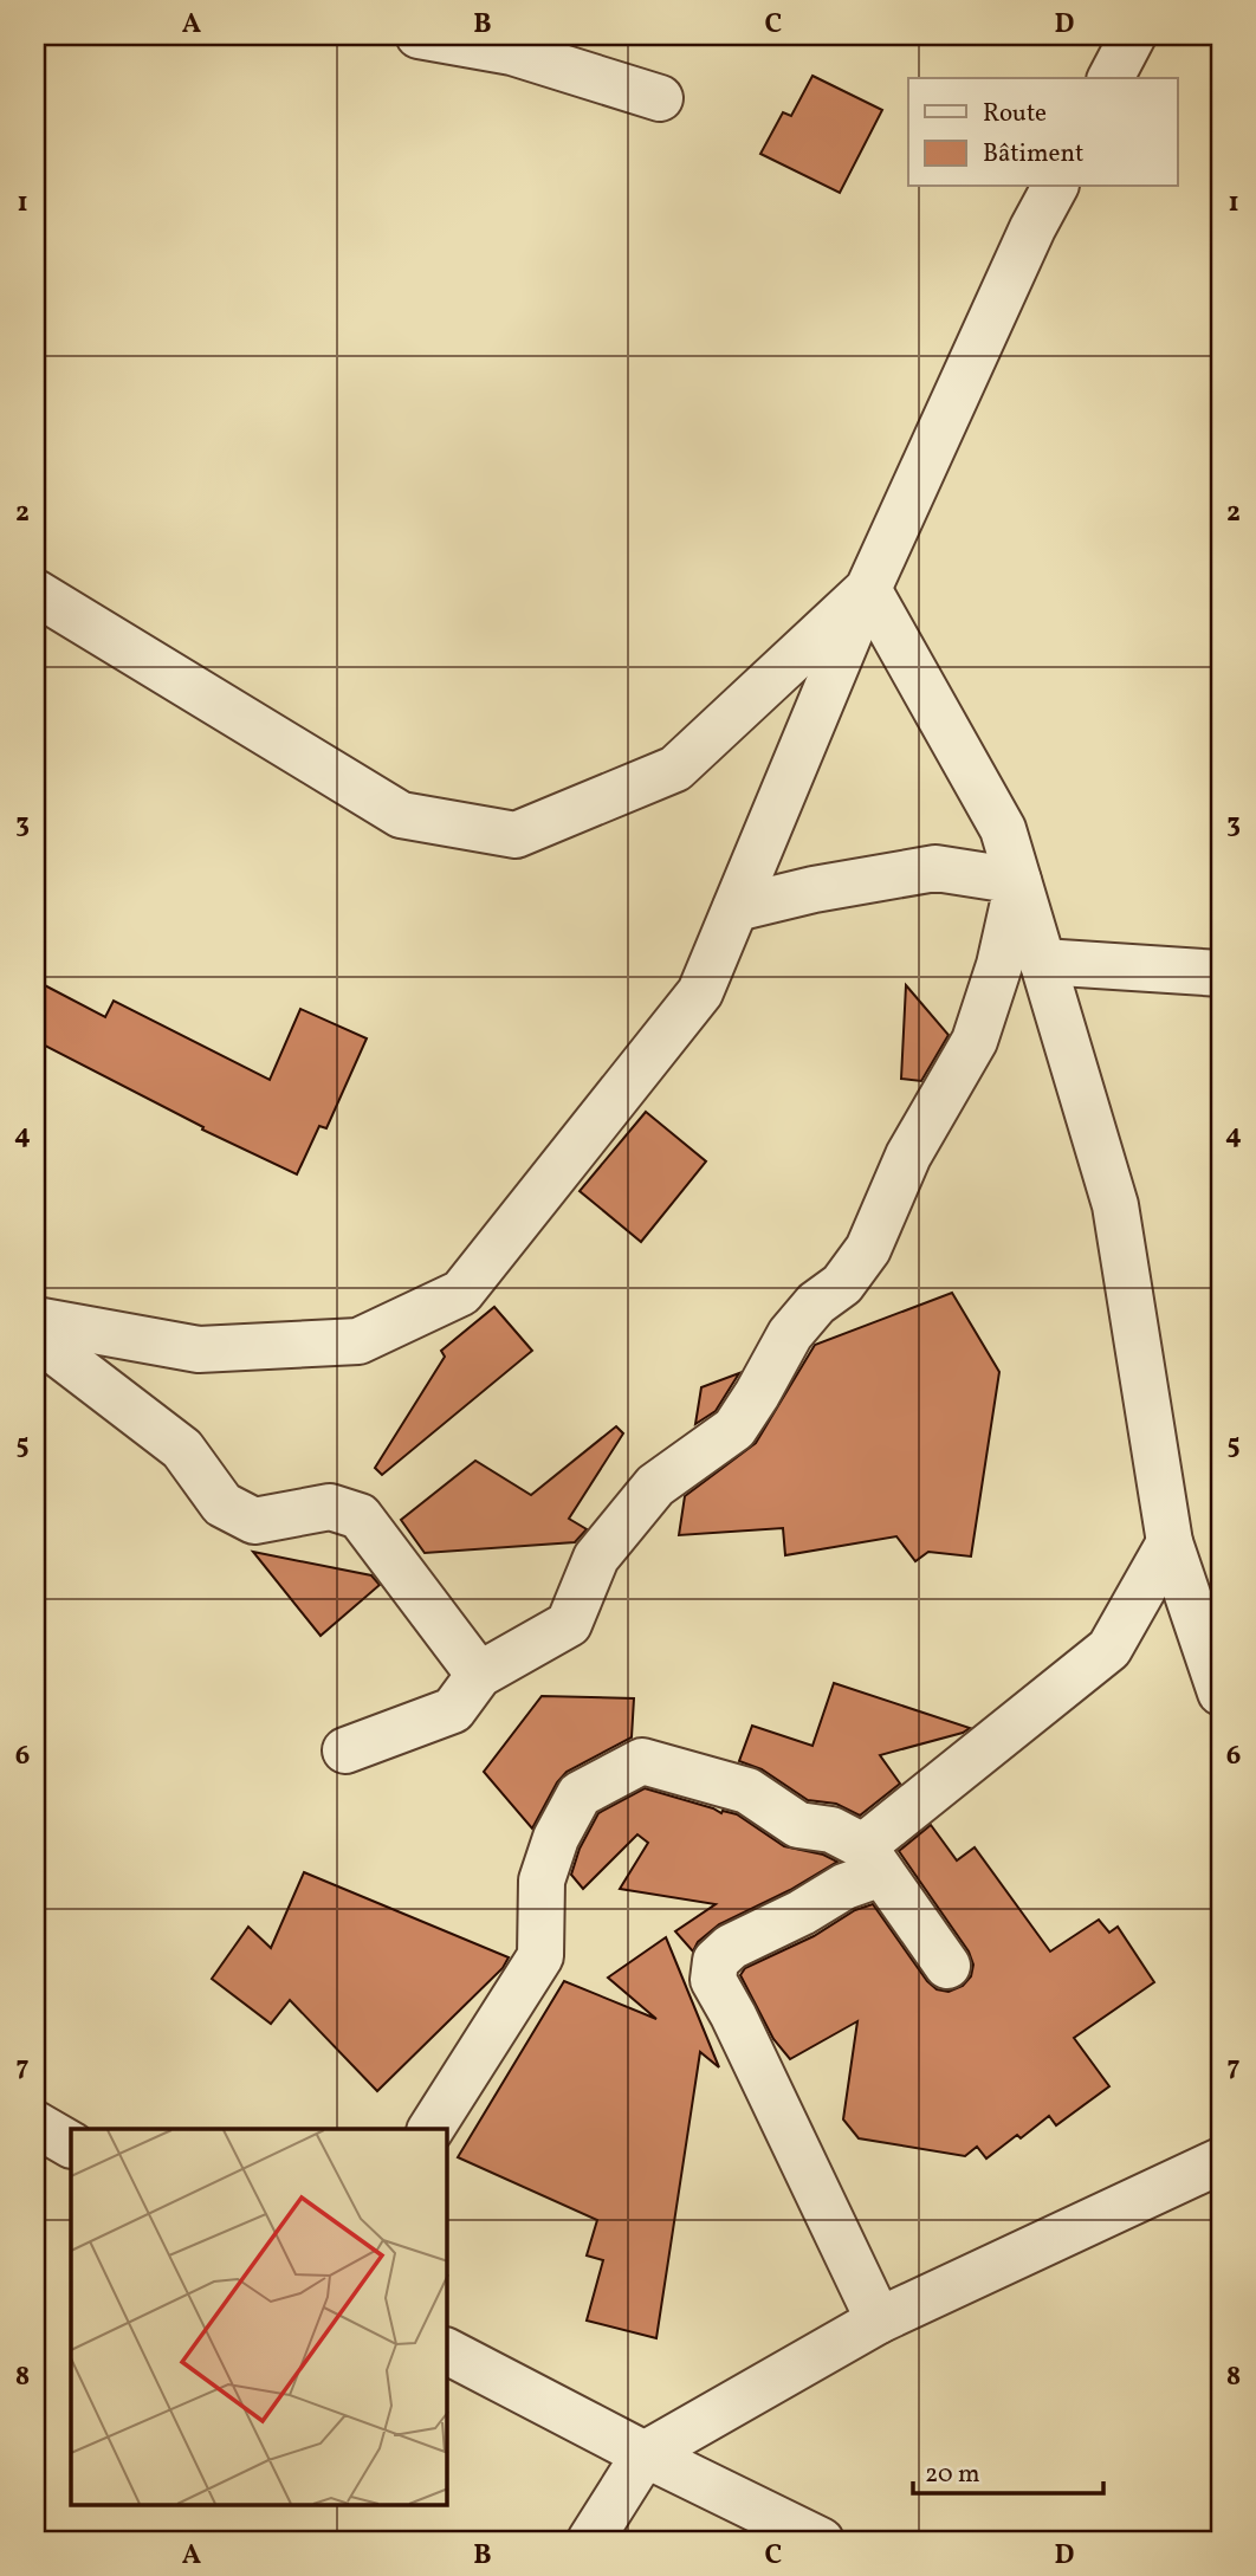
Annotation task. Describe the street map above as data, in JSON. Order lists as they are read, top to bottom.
{
  "legend": ["Route", "Bâtiment"],
  "scale_bar": "20 m",
  "grid": {
    "columns": [
      "A",
      "B",
      "C",
      "D"
    ],
    "rows": [
      "1",
      "2",
      "3",
      "4",
      "5",
      "6",
      "7",
      "8"
    ]
  }
}
